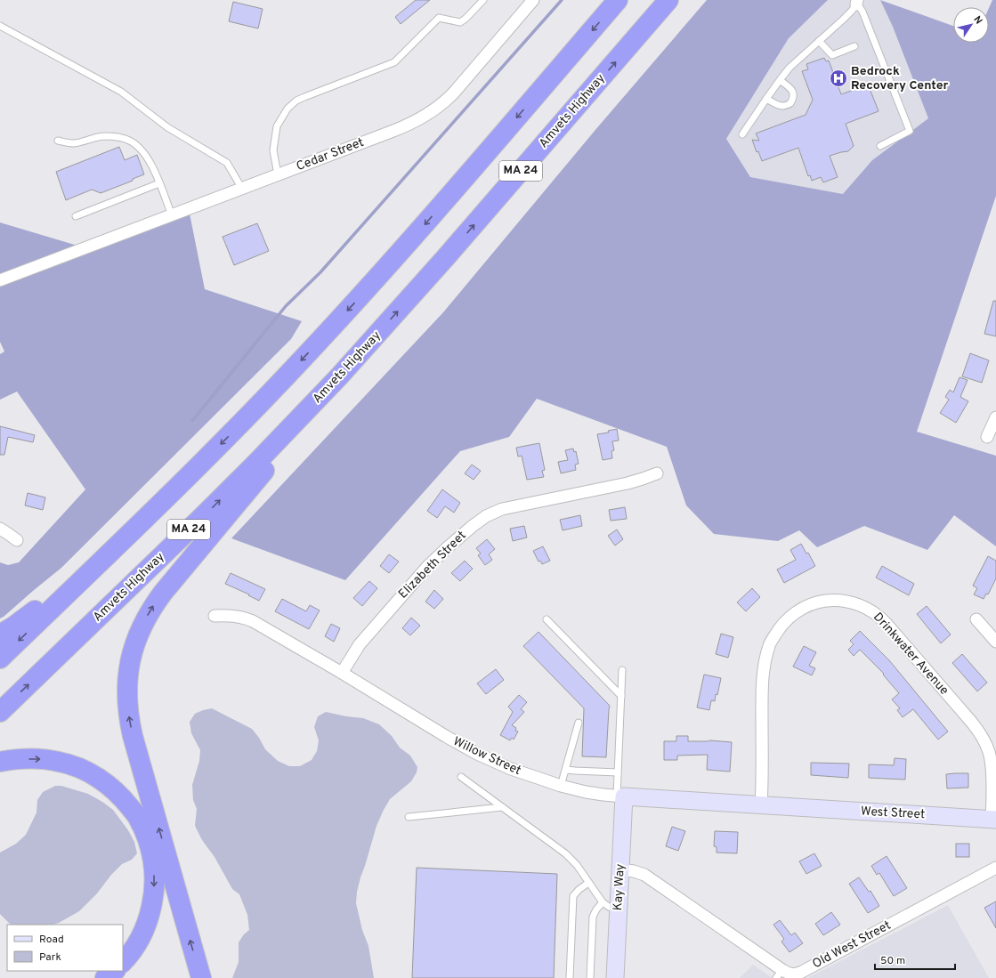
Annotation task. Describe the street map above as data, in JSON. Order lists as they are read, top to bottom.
{
  "streets": {
    "highway": ["Amvets Highway", "MA 24"],
    "street": [
      "Cedar Street",
      "Elizabeth Street",
      "Drinkwater Avenue",
      "Willow Street",
      "West Street",
      "Kay Way",
      "Old West Street"
    ]
  },
  "crossings": [
    ["Elizabeth Street", "Willow Street"],
    ["Drinkwater Avenue", "Willow Street"],
    ["Drinkwater Avenue", "West Street"],
    ["Willow Street", "West Street"],
    ["Willow Street", "Kay Way"],
    ["Kay Way", "Old West Street"]
  ],
  "places": {
    "hospital": ["Bedrock Recovery Center"]
  },
  "legend": ["Road", "Park"],
  "scale_bar": "50 m",
  "north": "top right"
}
